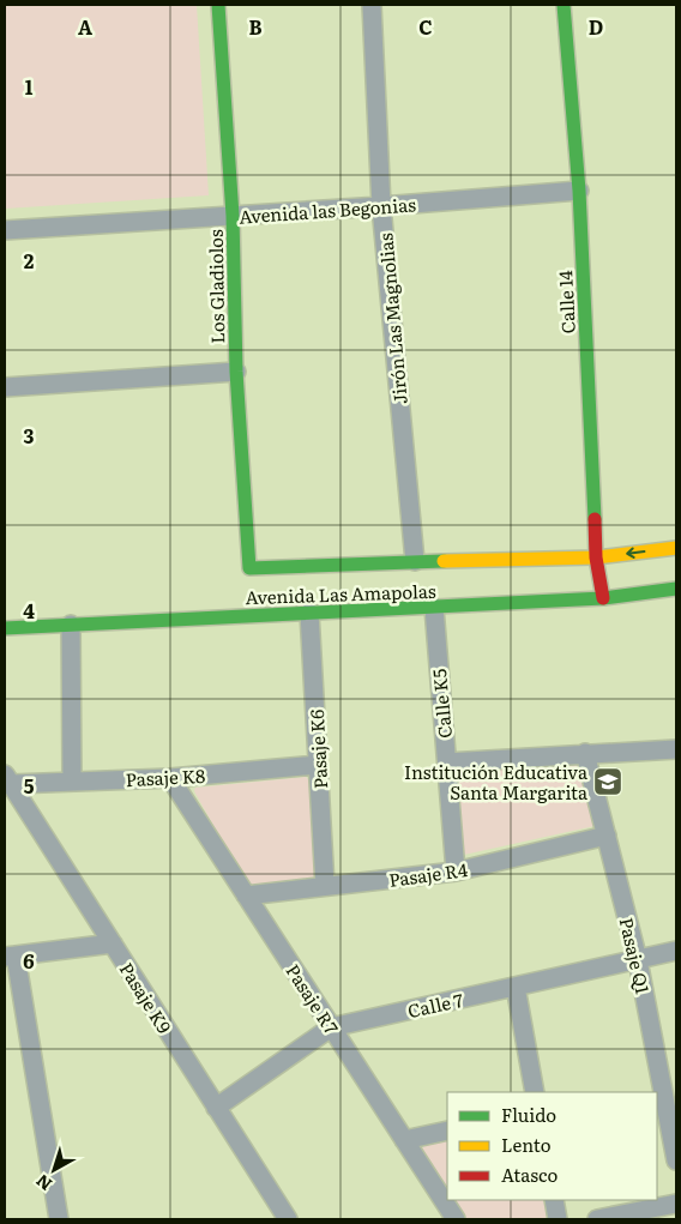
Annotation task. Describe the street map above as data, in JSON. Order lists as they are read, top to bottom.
{
  "streets": {
    "street": [
      "Avenida las Begonias",
      "Los Gladiolos",
      "Calle 14",
      "Jirón Las Magnolias",
      "Avenida Las Amapolas",
      "Calle K5",
      "Pasaje K6",
      "Pasaje K8",
      "Pasaje R4",
      "Pasaje Q1",
      "Pasaje K9",
      "Pasaje R7",
      "Calle 7"
    ]
  },
  "crossings": [
    ["Avenida las Begonias", "Los Gladiolos"],
    ["Avenida las Begonias", "Calle 14"],
    ["Avenida las Begonias", "Jirón Las Magnolias"],
    ["Los Gladiolos", "Jirón Las Magnolias"],
    ["Calle 14", "Avenida Las Amapolas"],
    ["Avenida Las Amapolas", "Calle K5"],
    ["Avenida Las Amapolas", "Pasaje K6"],
    ["Calle K5", "Pasaje R4"],
    ["Pasaje K6", "Pasaje K8"],
    ["Pasaje K6", "Pasaje R4"],
    ["Pasaje K8", "Pasaje K9"],
    ["Pasaje K8", "Pasaje R7"],
    ["Pasaje R4", "Pasaje Q1"],
    ["Pasaje R4", "Pasaje R7"],
    ["Pasaje Q1", "Calle 7"],
    ["Pasaje K9", "Calle 7"],
    ["Pasaje R7", "Calle 7"]
  ],
  "places": {
    "school or university": ["Institución Educativa Santa Margarita"]
  },
  "legend": ["Fluido", "Lento", "Atasco"],
  "north": "bottom left",
  "grid": {
    "columns": [
      "A",
      "B",
      "C",
      "D"
    ],
    "rows": [
      "1",
      "2",
      "3",
      "4",
      "5",
      "6"
    ]
  }
}
